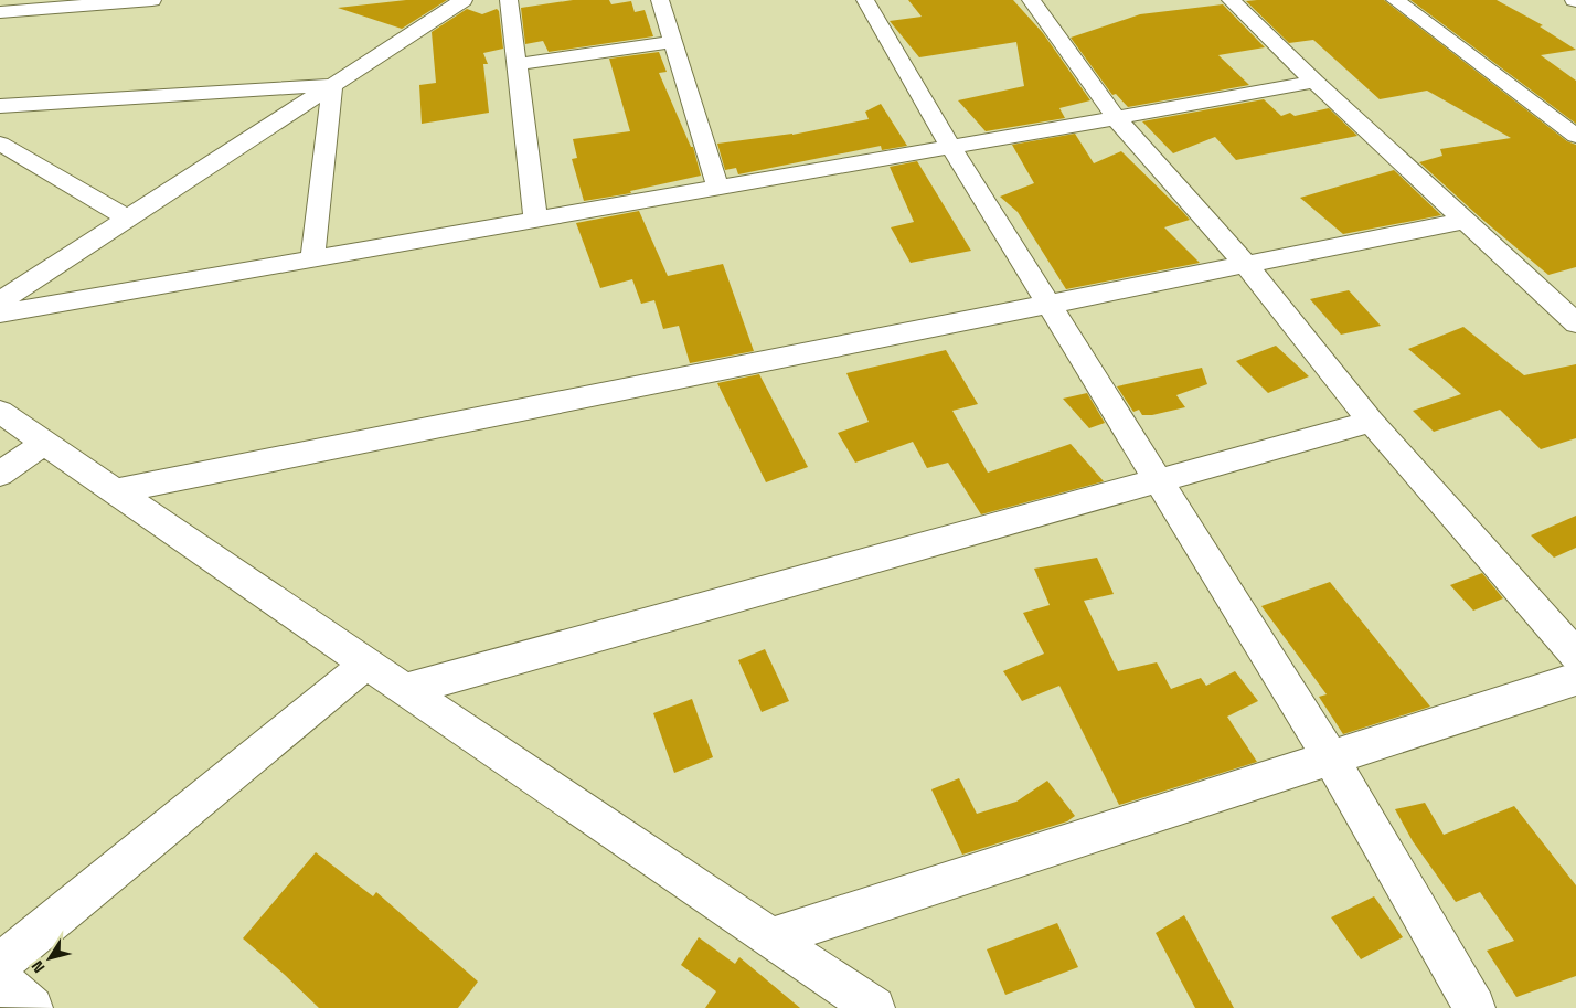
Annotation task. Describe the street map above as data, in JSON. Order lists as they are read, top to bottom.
{
  "north": "bottom left"
}
